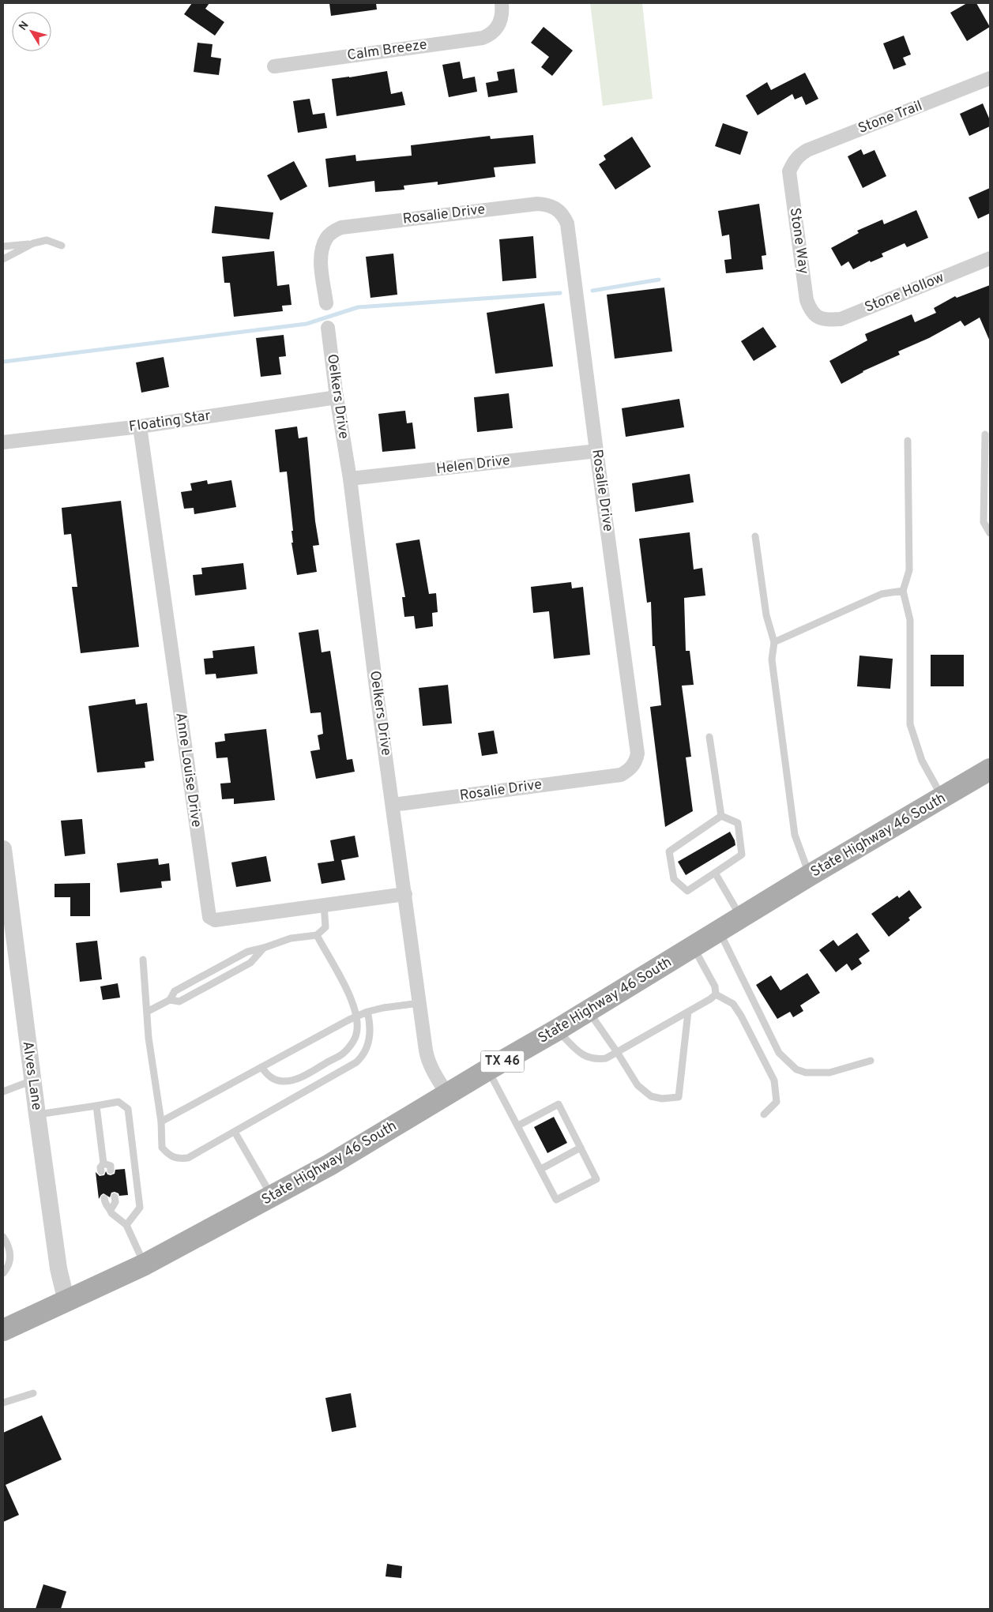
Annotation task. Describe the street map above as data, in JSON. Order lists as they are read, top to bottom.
{
  "streets": {
    "main road": ["State Highway 46 South", "TX 46"],
    "street": [
      "Calm Breeze",
      "Stone Trail",
      "Rosalie Drive",
      "Stone Way",
      "Stone Hollow",
      "Oelkers Drive",
      "Floating Star",
      "Helen Drive",
      "Anne Louise Drive",
      "Alves Lane"
    ]
  },
  "crossings": [
    ["Stone Trail", "Stone Way"],
    ["Rosalie Drive", "Oelkers Drive"],
    ["Rosalie Drive", "Helen Drive"],
    ["Stone Way", "Stone Hollow"],
    ["Oelkers Drive", "Floating Star"],
    ["Oelkers Drive", "Helen Drive"],
    ["Oelkers Drive", "Anne Louise Drive"],
    ["Oelkers Drive", "State Highway 46 South"],
    ["Floating Star", "Anne Louise Drive"],
    ["State Highway 46 South", "Alves Lane"]
  ],
  "north": "top left"
}
